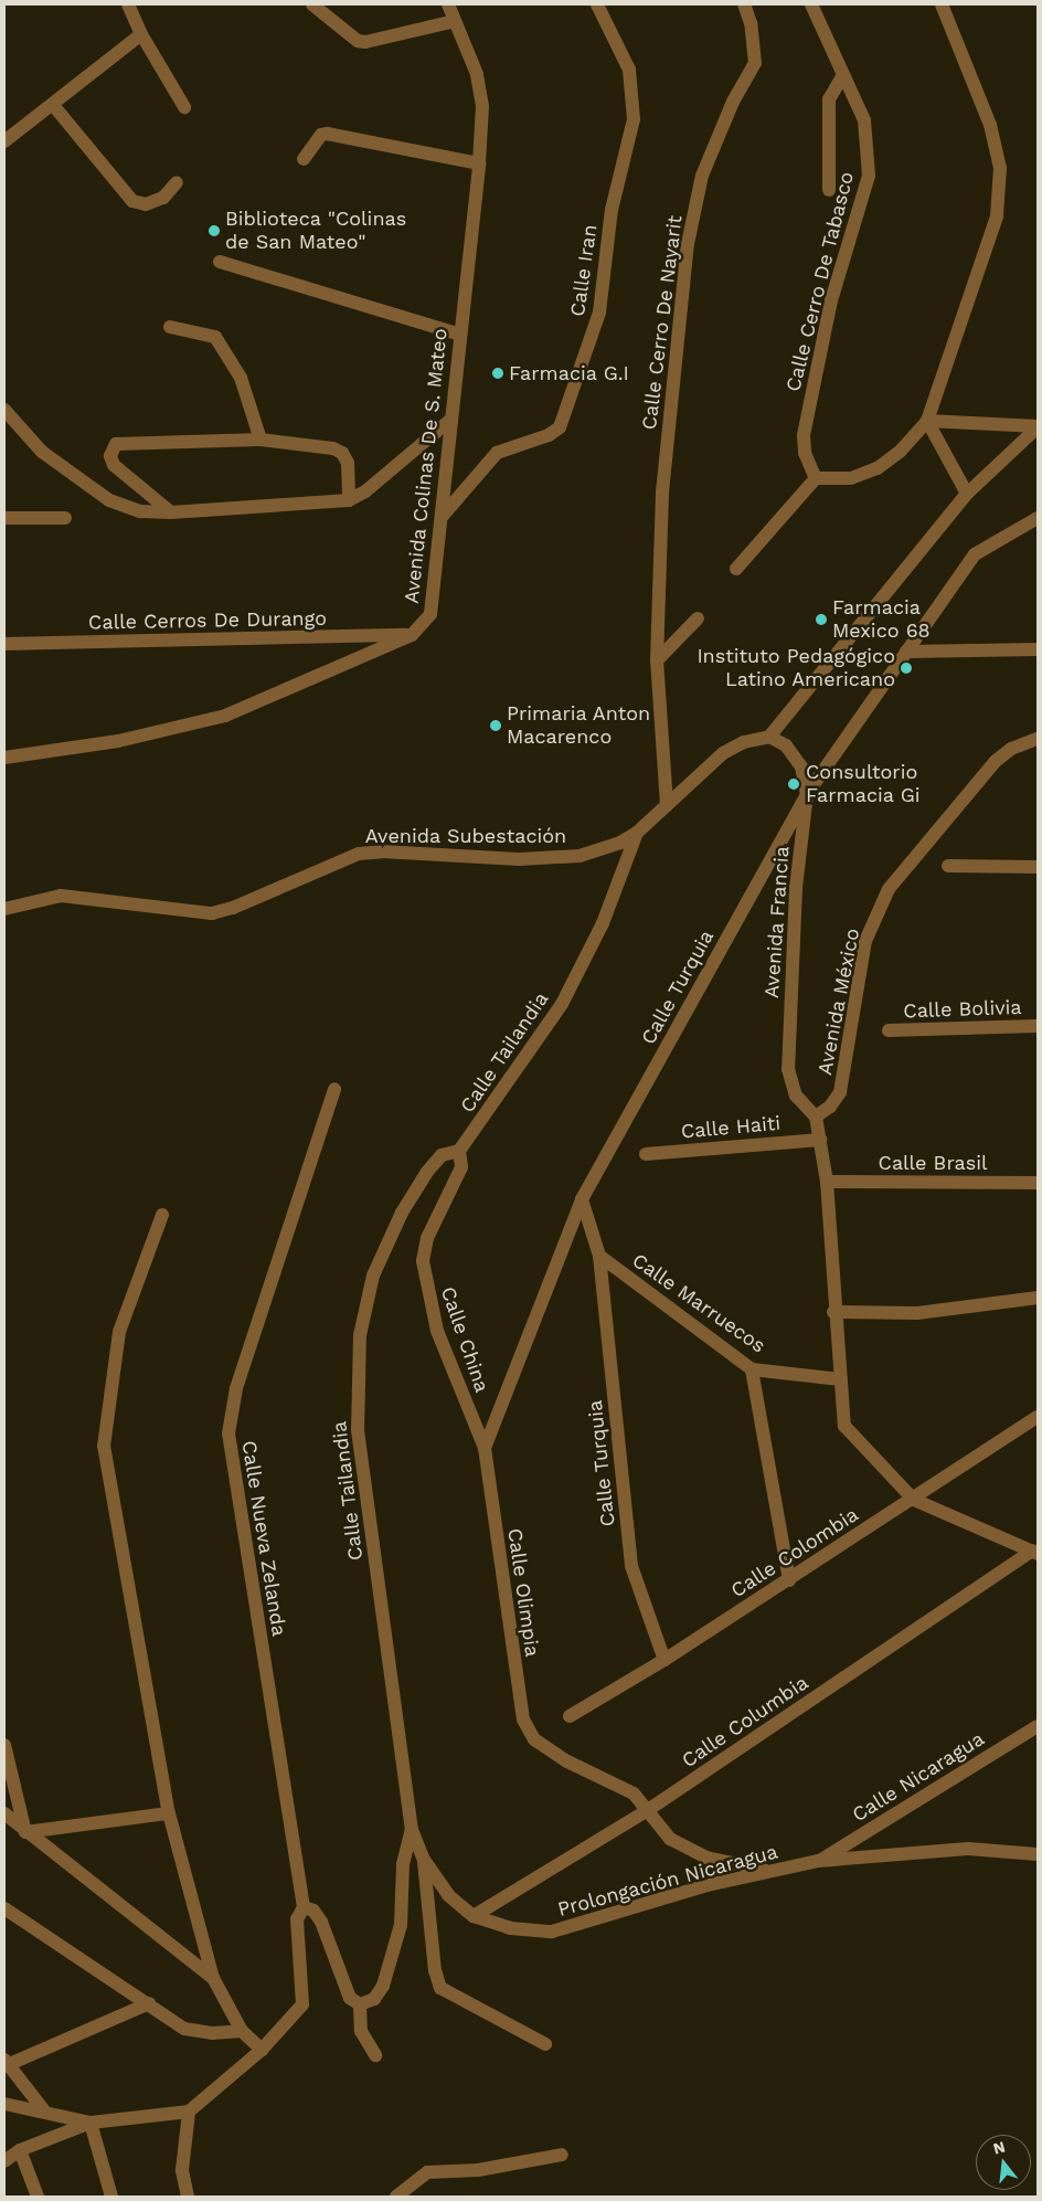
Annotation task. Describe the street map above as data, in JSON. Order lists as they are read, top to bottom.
{
  "streets": {
    "street": [
      "Calle Iran",
      "Calle Cerro De Tabasco",
      "Calle Cerro De Nayarit",
      "Avenida Colinas De S. Mateo",
      "Calle Cerros De Durango",
      "Avenida Subestación",
      "Avenida Francia",
      "Calle Turquia",
      "Avenida México",
      "Calle Bolivia",
      "Calle Tailandia",
      "Calle Haiti",
      "Calle Brasil",
      "Calle Marruecos",
      "Calle China",
      "Calle Nueva Zelanda",
      "Calle Colombia",
      "Calle Olimpia",
      "Calle Columbia",
      "Calle Nicaragua",
      "Prolongación Nicaragua"
    ]
  },
  "crossings": [
    ["Calle Iran", "Avenida Colinas De S. Mateo"],
    ["Avenida Colinas De S. Mateo", "Calle Cerros De Durango"],
    ["Avenida Subestación", "Avenida Francia"],
    ["Avenida Subestación", "Calle Tailandia"],
    ["Avenida Francia", "Calle Turquia"],
    ["Avenida Francia", "Avenida México"],
    ["Calle Turquia", "Calle Marruecos"],
    ["Calle Turquia", "Calle China"],
    ["Calle Turquia", "Calle Colombia"],
    ["Calle Turquia", "Calle Olimpia"],
    ["Calle Tailandia", "Calle China"],
    ["Calle Tailandia", "Prolongación Nicaragua"],
    ["Calle China", "Calle Olimpia"],
    ["Calle Olimpia", "Calle Columbia"],
    ["Calle Columbia", "Prolongación Nicaragua"],
    ["Calle Nicaragua", "Prolongación Nicaragua"]
  ],
  "places": [
    "Biblioteca \"Colinas de San Mateo\"",
    "Farmacia G.I",
    "Farmacia Mexico 68",
    "Instituto Pedagógico Latino Americano",
    "Primaria Anton Macarenco",
    "Consultorio Farmacia Gi"
  ],
  "north": "top"
}
